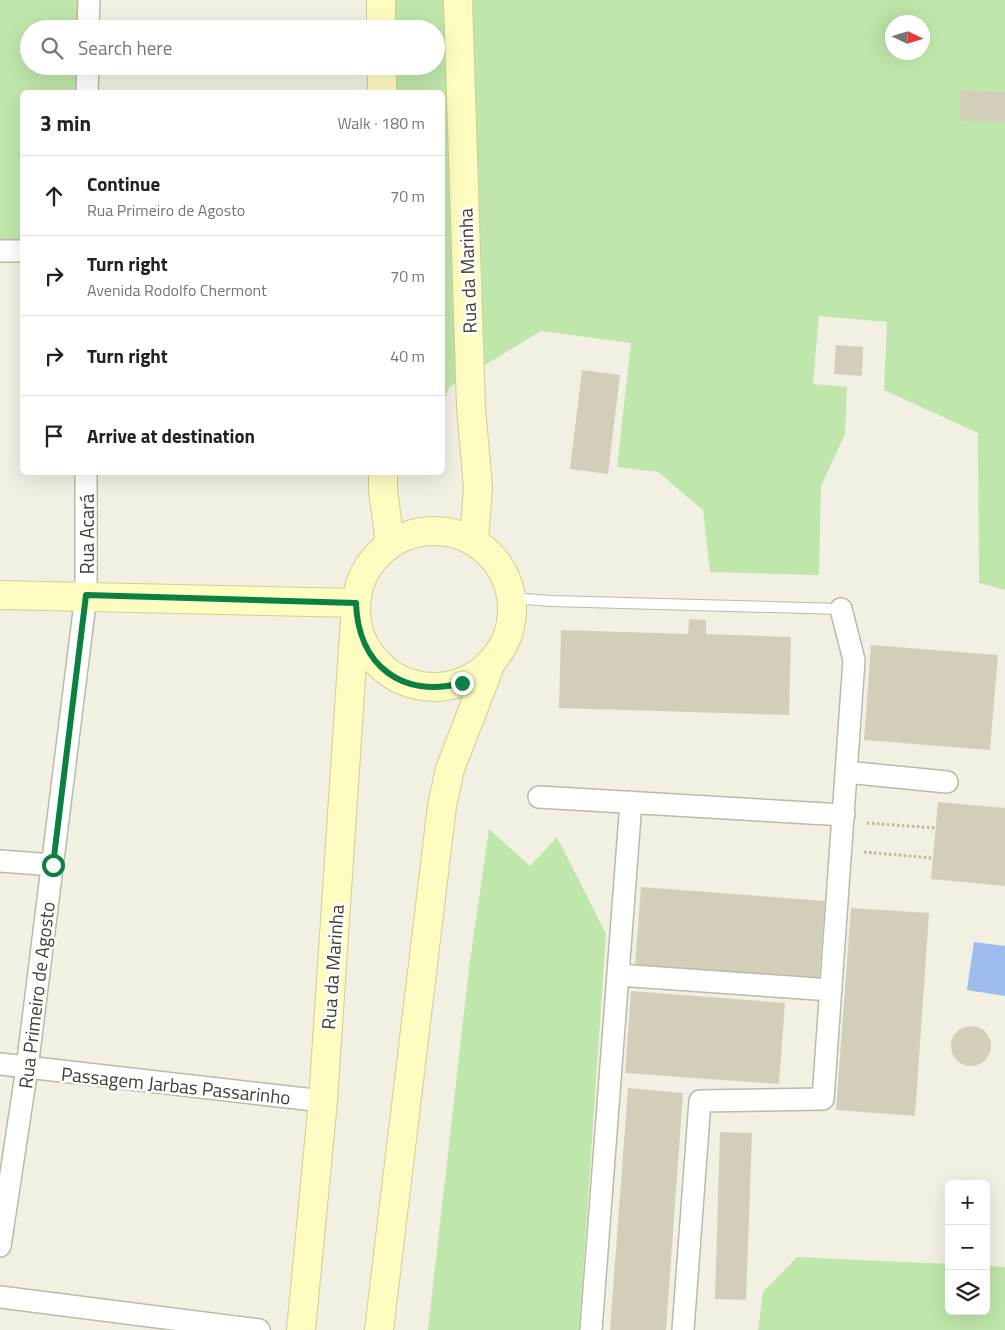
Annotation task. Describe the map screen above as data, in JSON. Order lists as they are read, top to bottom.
{
  "streets": {
    "main road": ["Rua da Marinha"],
    "street": ["Rua Acará", "Rua Primeiro de Agosto", "Passagem Jarbas Passarinho"]
  },
  "crossings": [
    ["Rua da Marinha", "Passagem Jarbas Passarinho"],
    ["Rua Acará", "Rua Primeiro de Agosto"],
    ["Rua Primeiro de Agosto", "Passagem Jarbas Passarinho"]
  ],
  "north": "right",
  "page": {
    "search": "Search here",
    "heading": ["3 min", "Walk · 180 m"],
    "list": [
      ["Continue", "Rua Primeiro de Agosto", "70 m"],
      ["Turn right", "Avenida Rodolfo Chermont", "70 m"],
      ["Turn right", "40 m"],
      "Arrive at destination"
    ],
    "map_buttons": ["+", "−"]
  }
}
